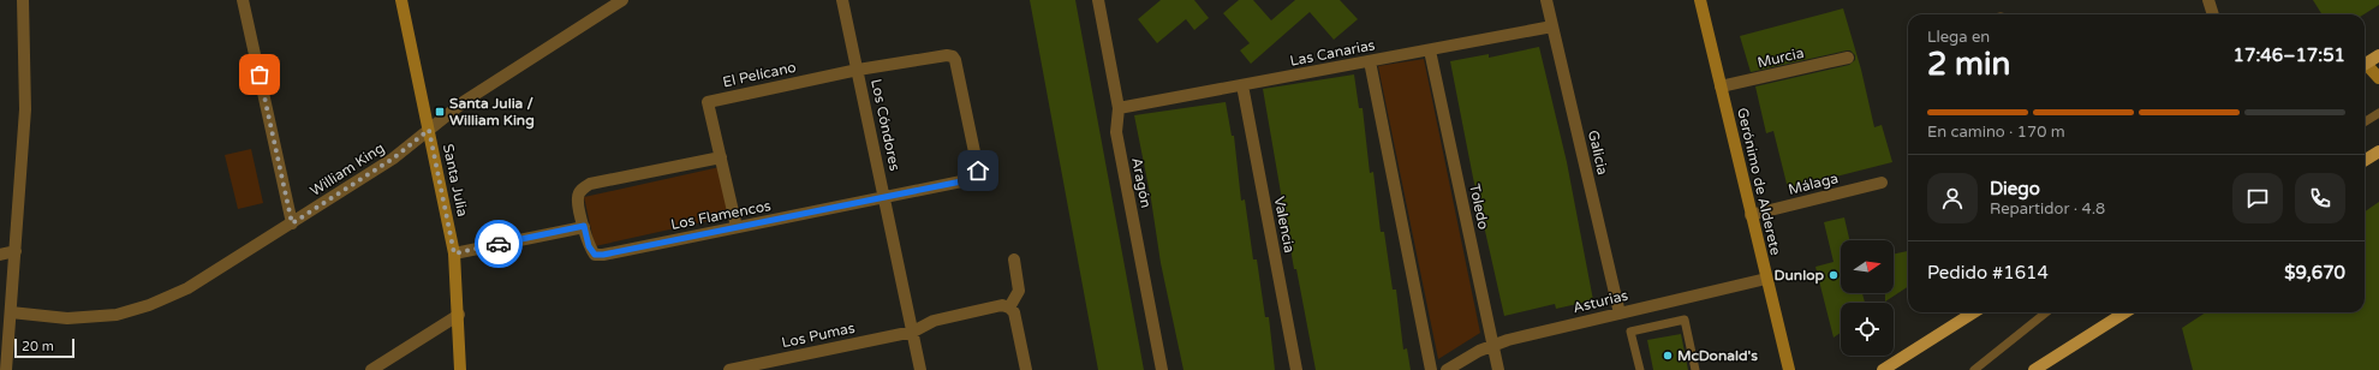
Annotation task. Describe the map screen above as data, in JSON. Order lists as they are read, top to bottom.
{
  "streets": {
    "street": [
      "Las Canarias",
      "Murcia",
      "El Pelícano",
      "Los Cóndores",
      "Galicia",
      "William King",
      "Santa Julia",
      "Gerónimo de Alderete",
      "Aragón",
      "Málaga",
      "Toledo",
      "Los Flamencos",
      "Valencia",
      "Asturias",
      "Los Pumas"
    ]
  },
  "crossings": [
    ["Las Canarias", "Galicia"],
    ["Las Canarias", "Aragón"],
    ["Las Canarias", "Toledo"],
    ["Las Canarias", "Valencia"],
    ["Murcia", "Gerónimo de Alderete"],
    ["El Pelícano", "Los Cóndores"],
    ["El Pelícano", "Los Flamencos"],
    ["Los Cóndores", "Los Flamencos"],
    ["Los Cóndores", "Los Pumas"],
    ["Galicia", "Asturias"],
    ["William King", "Santa Julia"],
    ["Gerónimo de Alderete", "Málaga"],
    ["Gerónimo de Alderete", "Asturias"],
    ["Toledo", "Asturias"]
  ],
  "places": {
    "transit": ["Santa Julia / William King"],
    "other": ["Dunlop", "McDonald's"]
  },
  "scale_bar": "20 m",
  "north": "right",
  "page": {
    "heading": ["2 min", "Llega en", "17:46–17:51"],
    "panel": [
      "Diego",
      "Repartidor · 4.8",
      "Pedido #1614",
      "$9,670"
    ],
    "bar": "En camino · 170 m",
    "scale": "20 m"
  }
}
